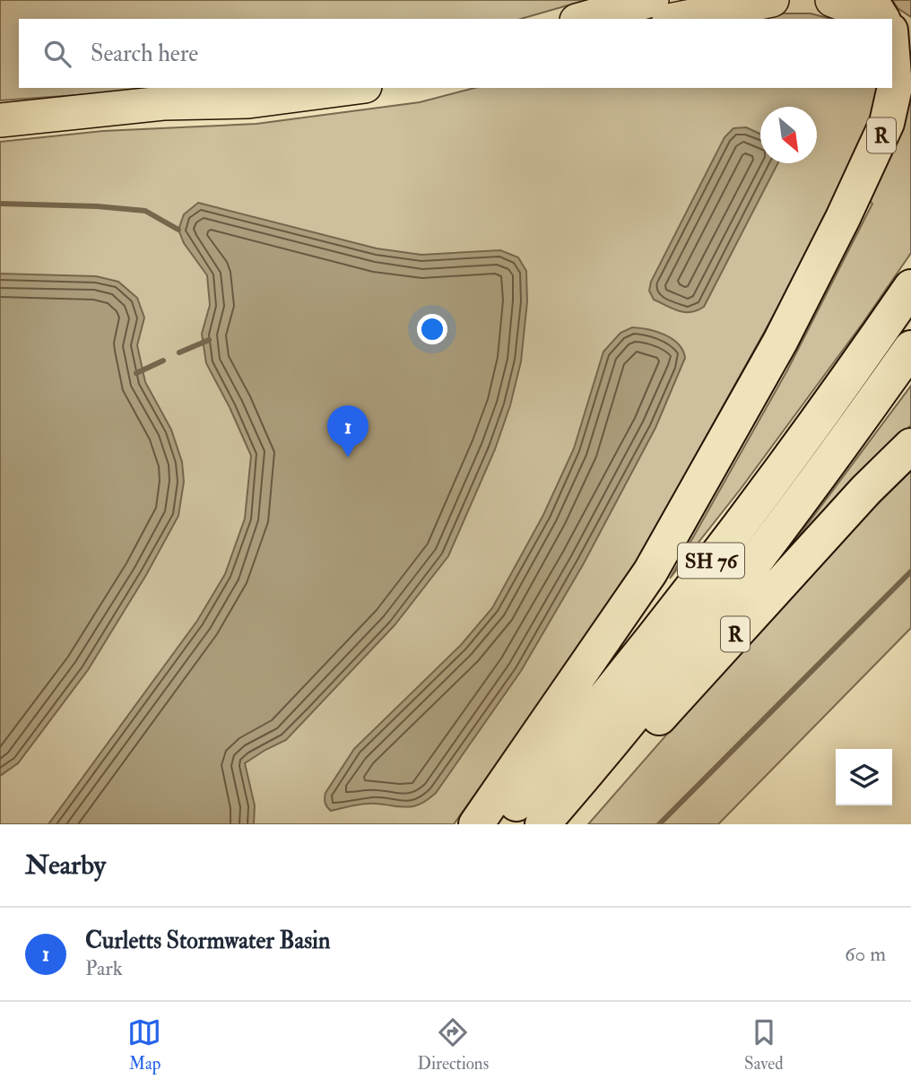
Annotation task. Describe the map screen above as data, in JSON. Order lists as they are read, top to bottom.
{
  "streets": {
    "highway": ["R", "SH 76"]
  },
  "crossings": [
    ["R", "SH 76"]
  ],
  "north": "bottom right",
  "page": {
    "search": "Search here",
    "pins": "1",
    "heading": "Nearby",
    "list": [
      {
        "mark": "1",
        "name": "Curletts Stormwater Basin",
        "note": "Park",
        "value": "60 m"
      }
    ],
    "nav": ["Map", "Directions", "Saved"]
  }
}
